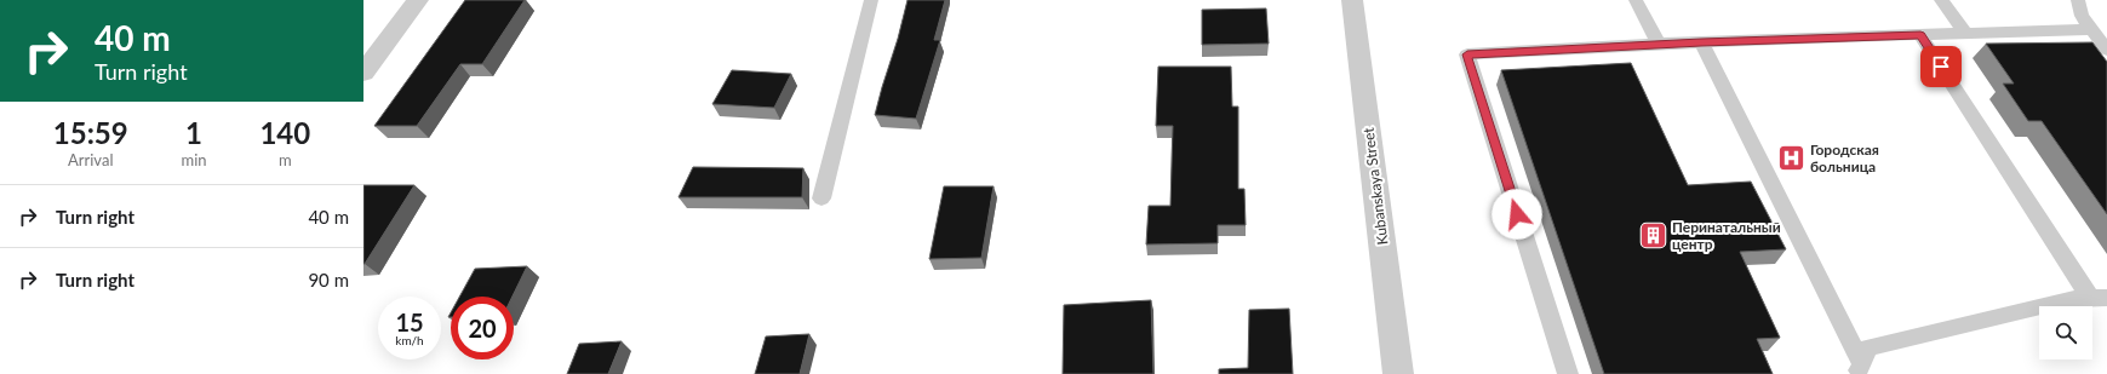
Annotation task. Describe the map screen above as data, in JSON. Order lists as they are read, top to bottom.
{
  "streets": {
    "street": ["Kubanskaya Street"]
  },
  "places": {
    "hospital": ["Городская больница"],
    "building": ["Перинатальный центр"]
  },
  "page": {
    "turn": ["40 m", "Turn right"],
    "eta": [
      "15:59",
      "Arrival",
      "1",
      "min",
      "140",
      "m"
    ],
    "list": [
      {
        "name": "Turn right",
        "value": "40 m"
      },
      {
        "name": "Turn right",
        "value": "90 m"
      }
    ],
    "speed": "15 km/h",
    "limit": "20"
  }
}
